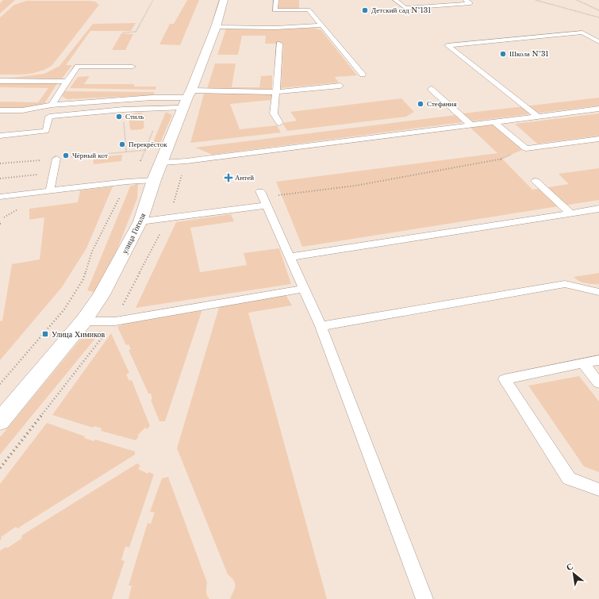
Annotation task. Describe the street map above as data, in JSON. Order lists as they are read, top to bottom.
{
  "streets": {
    "street": ["улица Гоголя"]
  },
  "places": {
    "other": [
      "Детский сад №131",
      "Школа №31",
      "Стефания",
      "Стиль",
      "Перекрёсток",
      "Чёрный кот"
    ],
    "health": ["Антей"],
    "transit": ["Улица Химиков"]
  },
  "north": "top left"
}
